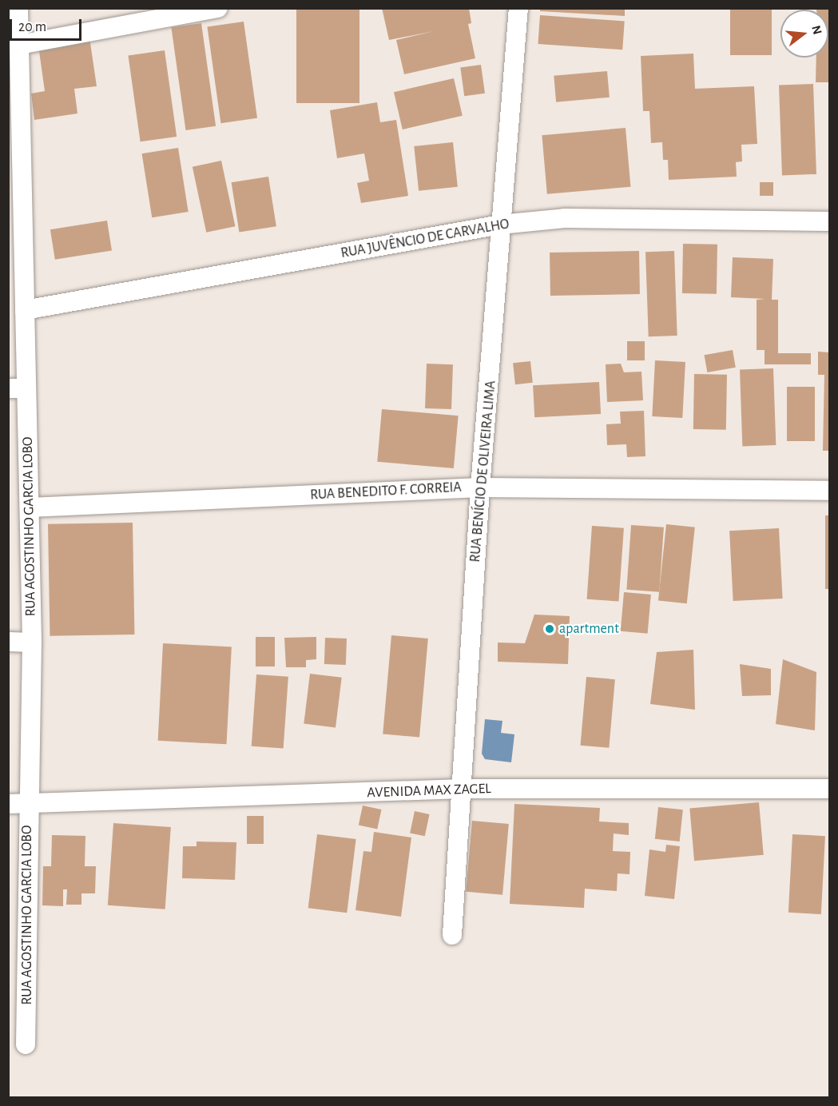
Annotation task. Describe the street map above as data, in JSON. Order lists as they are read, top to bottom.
{
  "streets": {
    "street": [
      "RUA JUVÊNCIO DE CARVALHO",
      "RUA BENÍCIO DE OLIVEIRA LIMA",
      "RUA BENEDITO F. CORREIA",
      "RUA AGOSTINHO GARCIA LOBO",
      "AVENIDA MAX ZAGEL"
    ]
  },
  "crossings": [
    ["RUA JUVÊNCIO DE CARVALHO", "RUA BENÍCIO DE OLIVEIRA LIMA"],
    ["RUA JUVÊNCIO DE CARVALHO", "RUA AGOSTINHO GARCIA LOBO"],
    ["RUA BENÍCIO DE OLIVEIRA LIMA", "RUA BENEDITO F. CORREIA"],
    ["RUA BENÍCIO DE OLIVEIRA LIMA", "AVENIDA MAX ZAGEL"],
    ["RUA BENEDITO F. CORREIA", "RUA AGOSTINHO GARCIA LOBO"],
    ["RUA AGOSTINHO GARCIA LOBO", "AVENIDA MAX ZAGEL"]
  ],
  "places": ["apartment"],
  "scale_bar": "20 m",
  "north": "right"
}
